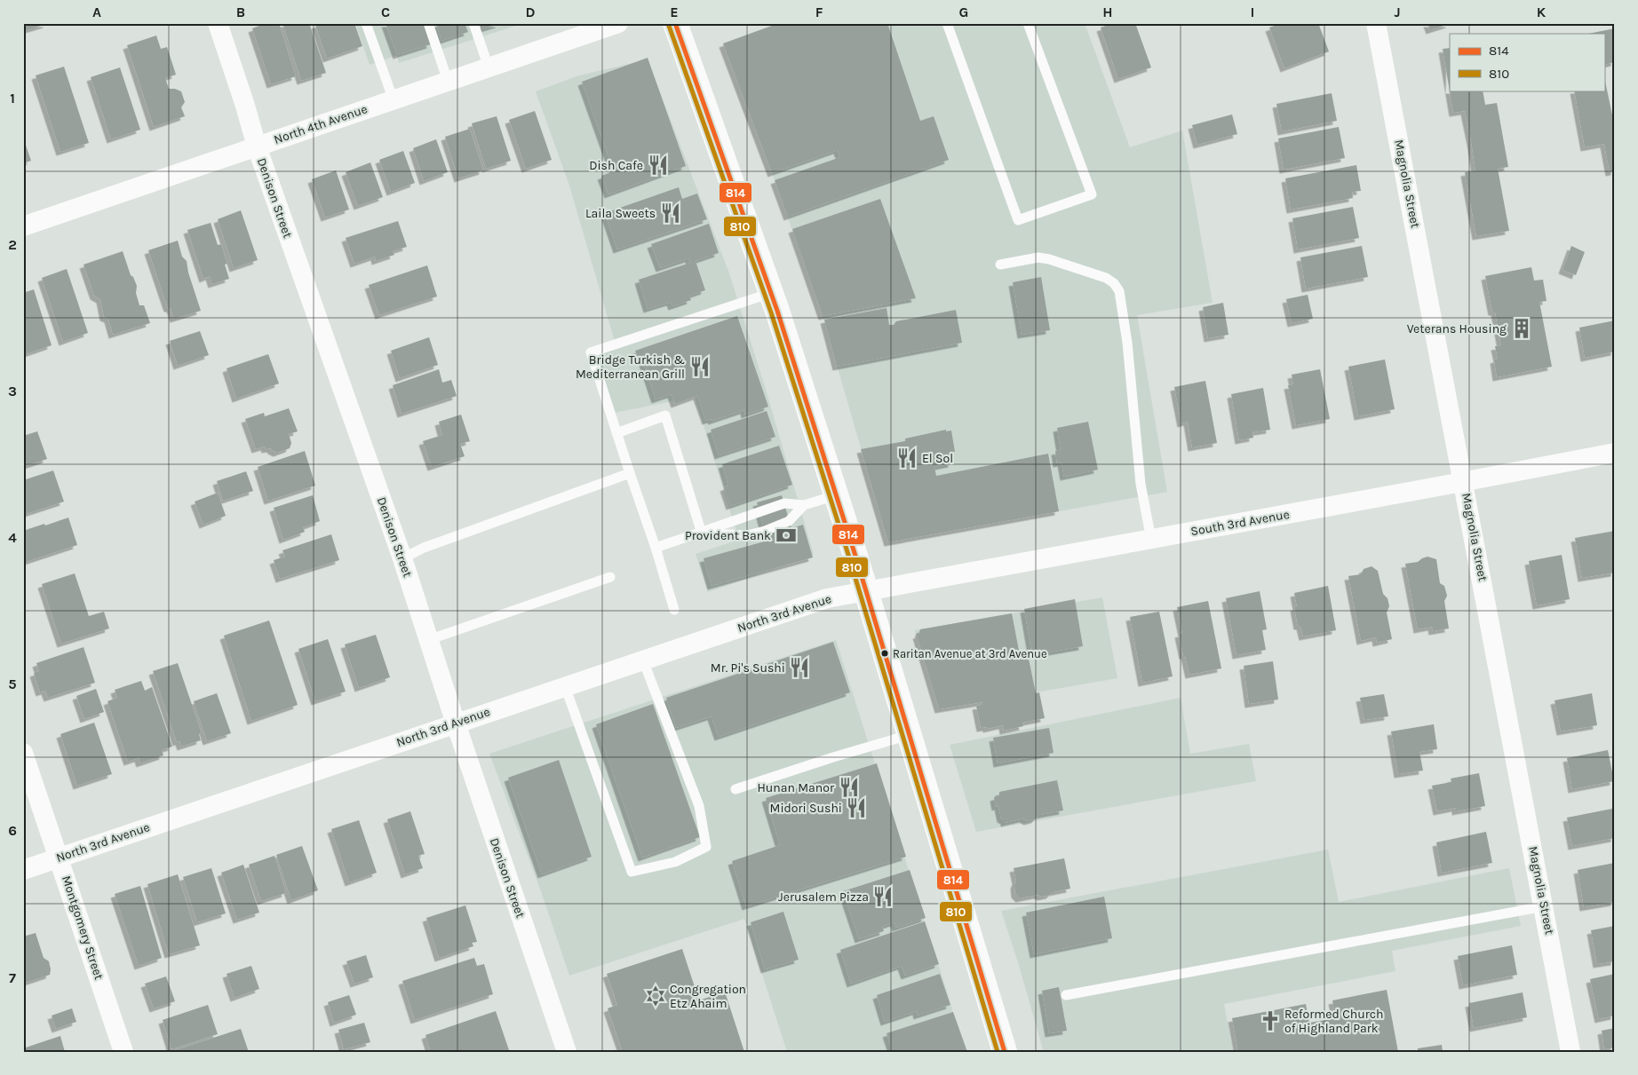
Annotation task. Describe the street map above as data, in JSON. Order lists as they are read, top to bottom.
{
  "streets": {
    "street": [
      "North 4th Avenue",
      "Magnolia Street",
      "Denison Street",
      "South 3rd Avenue",
      "North 3rd Avenue",
      "Montgomery Street"
    ]
  },
  "crossings": [
    ["North 4th Avenue", "Denison Street"],
    ["Magnolia Street", "South 3rd Avenue"],
    ["Denison Street", "North 3rd Avenue"],
    ["South 3rd Avenue", "North 3rd Avenue"],
    ["North 3rd Avenue", "Montgomery Street"]
  ],
  "places": {
    "restaurant": [
      "Dish Cafe",
      "Laila Sweets",
      "Bridge Turkish & Mediterranean Grill",
      "El Sol",
      "Mr. Pi's Sushi",
      "Hunan Manor",
      "Midori Sushi",
      "Jerusalem Pizza"
    ],
    "building": ["Veterans Housing"],
    "bank": ["Provident Bank"],
    "other": ["Raritan Avenue at 3rd Avenue"],
    "synagogue": ["Congregation Etz Ahaim"],
    "church": ["Reformed Church of Highland Park"]
  },
  "lines": ["transit line 814", "transit line 810"],
  "legend": ["814", "810"],
  "grid": {
    "columns": [
      "A",
      "B",
      "C",
      "D",
      "E",
      "F",
      "G",
      "H",
      "I",
      "J",
      "K"
    ],
    "rows": [
      "1",
      "2",
      "3",
      "4",
      "5",
      "6",
      "7"
    ]
  }
}
